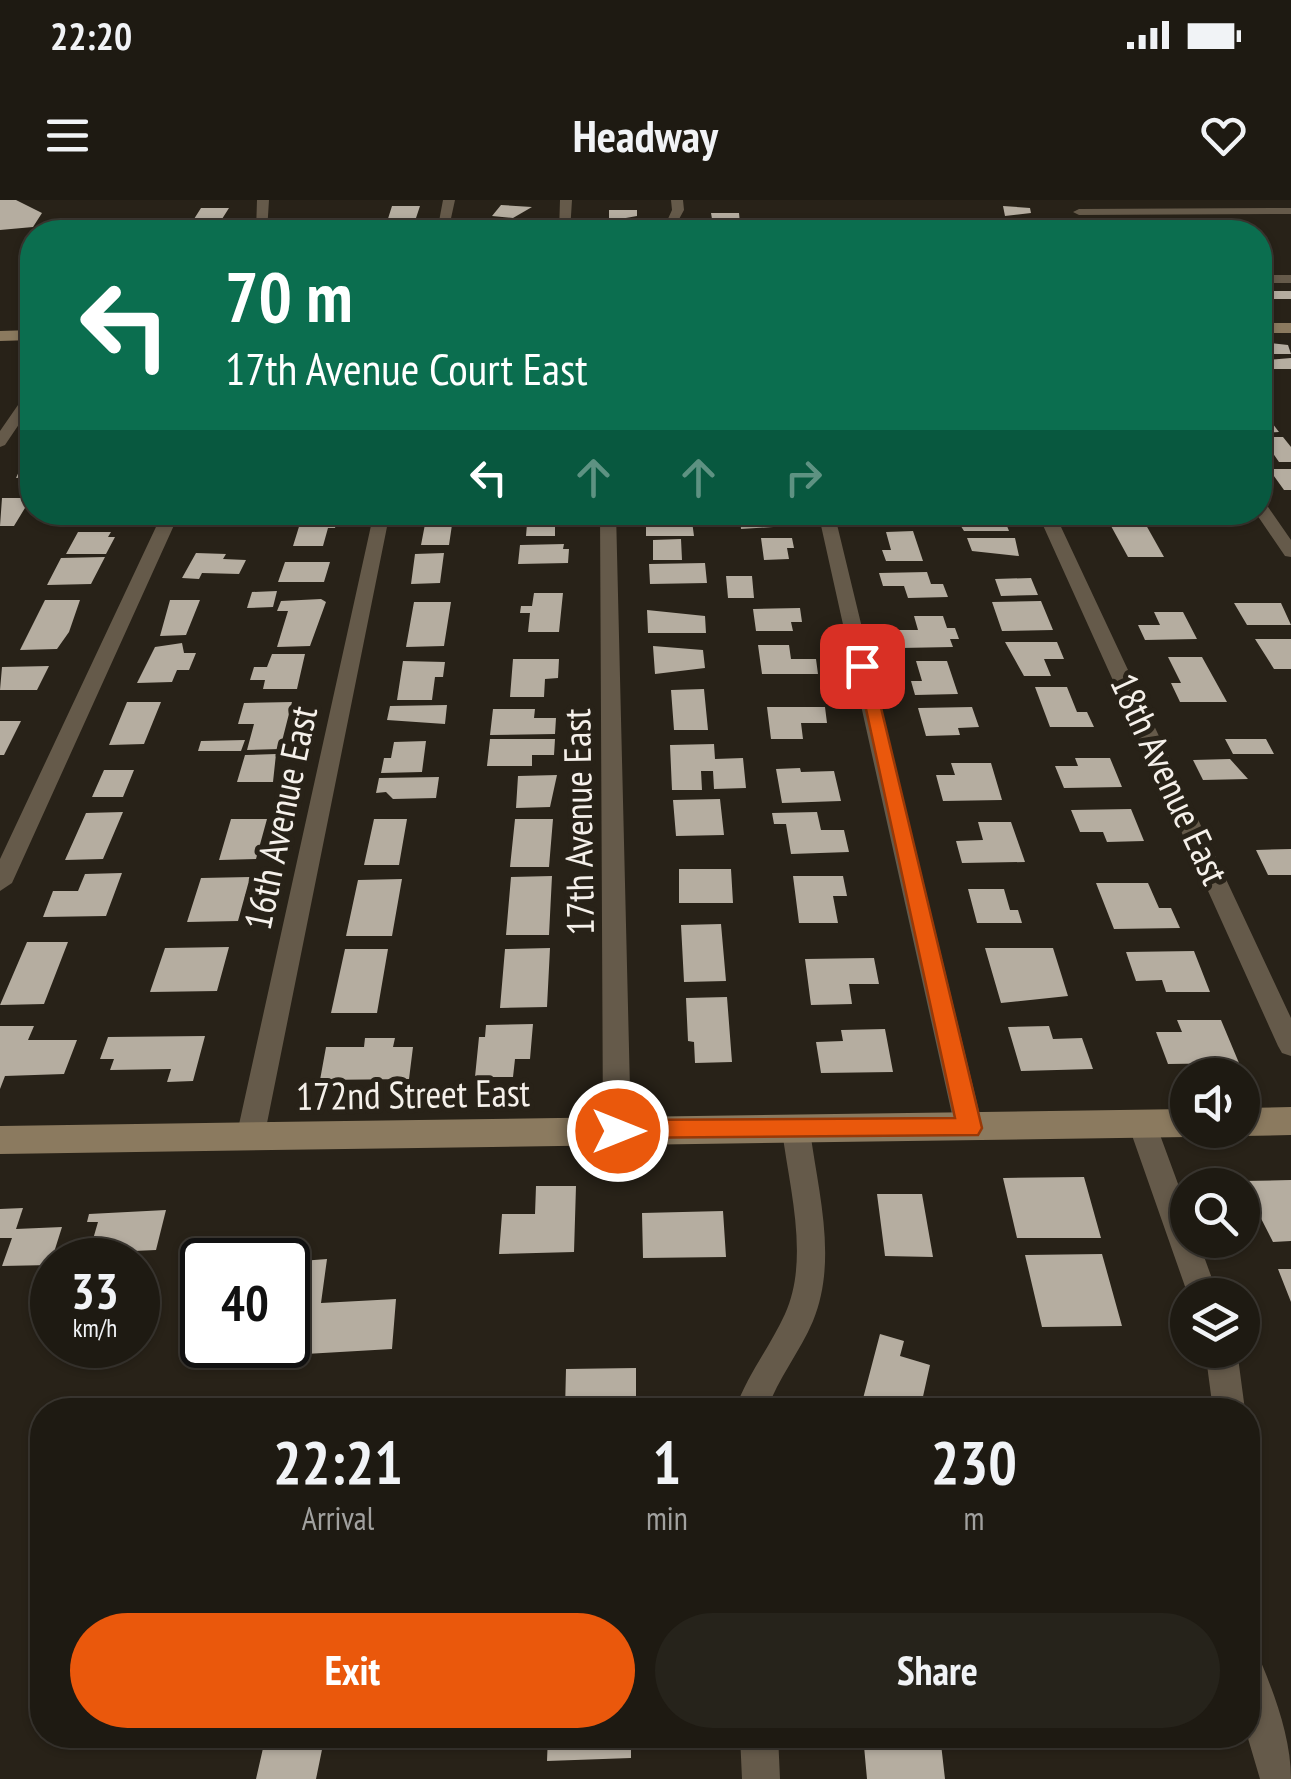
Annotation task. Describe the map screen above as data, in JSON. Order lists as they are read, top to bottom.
{
  "streets": {
    "street": [
      "18th Avenue East",
      "16th Avenue East",
      "17th Avenue East",
      "172nd Street East"
    ]
  },
  "crossings": [
    ["16th Avenue East", "172nd Street East"],
    ["17th Avenue East", "172nd Street East"]
  ],
  "page": {
    "status": "22:20",
    "header": "Headway",
    "turn": ["70 m", "17th Avenue Court East"],
    "speed": "33 km/h",
    "limit": "40",
    "eta": [
      "22:21",
      "Arrival",
      "1",
      "min",
      "230",
      "m"
    ],
    "buttons": ["Exit", "Share"]
  }
}
